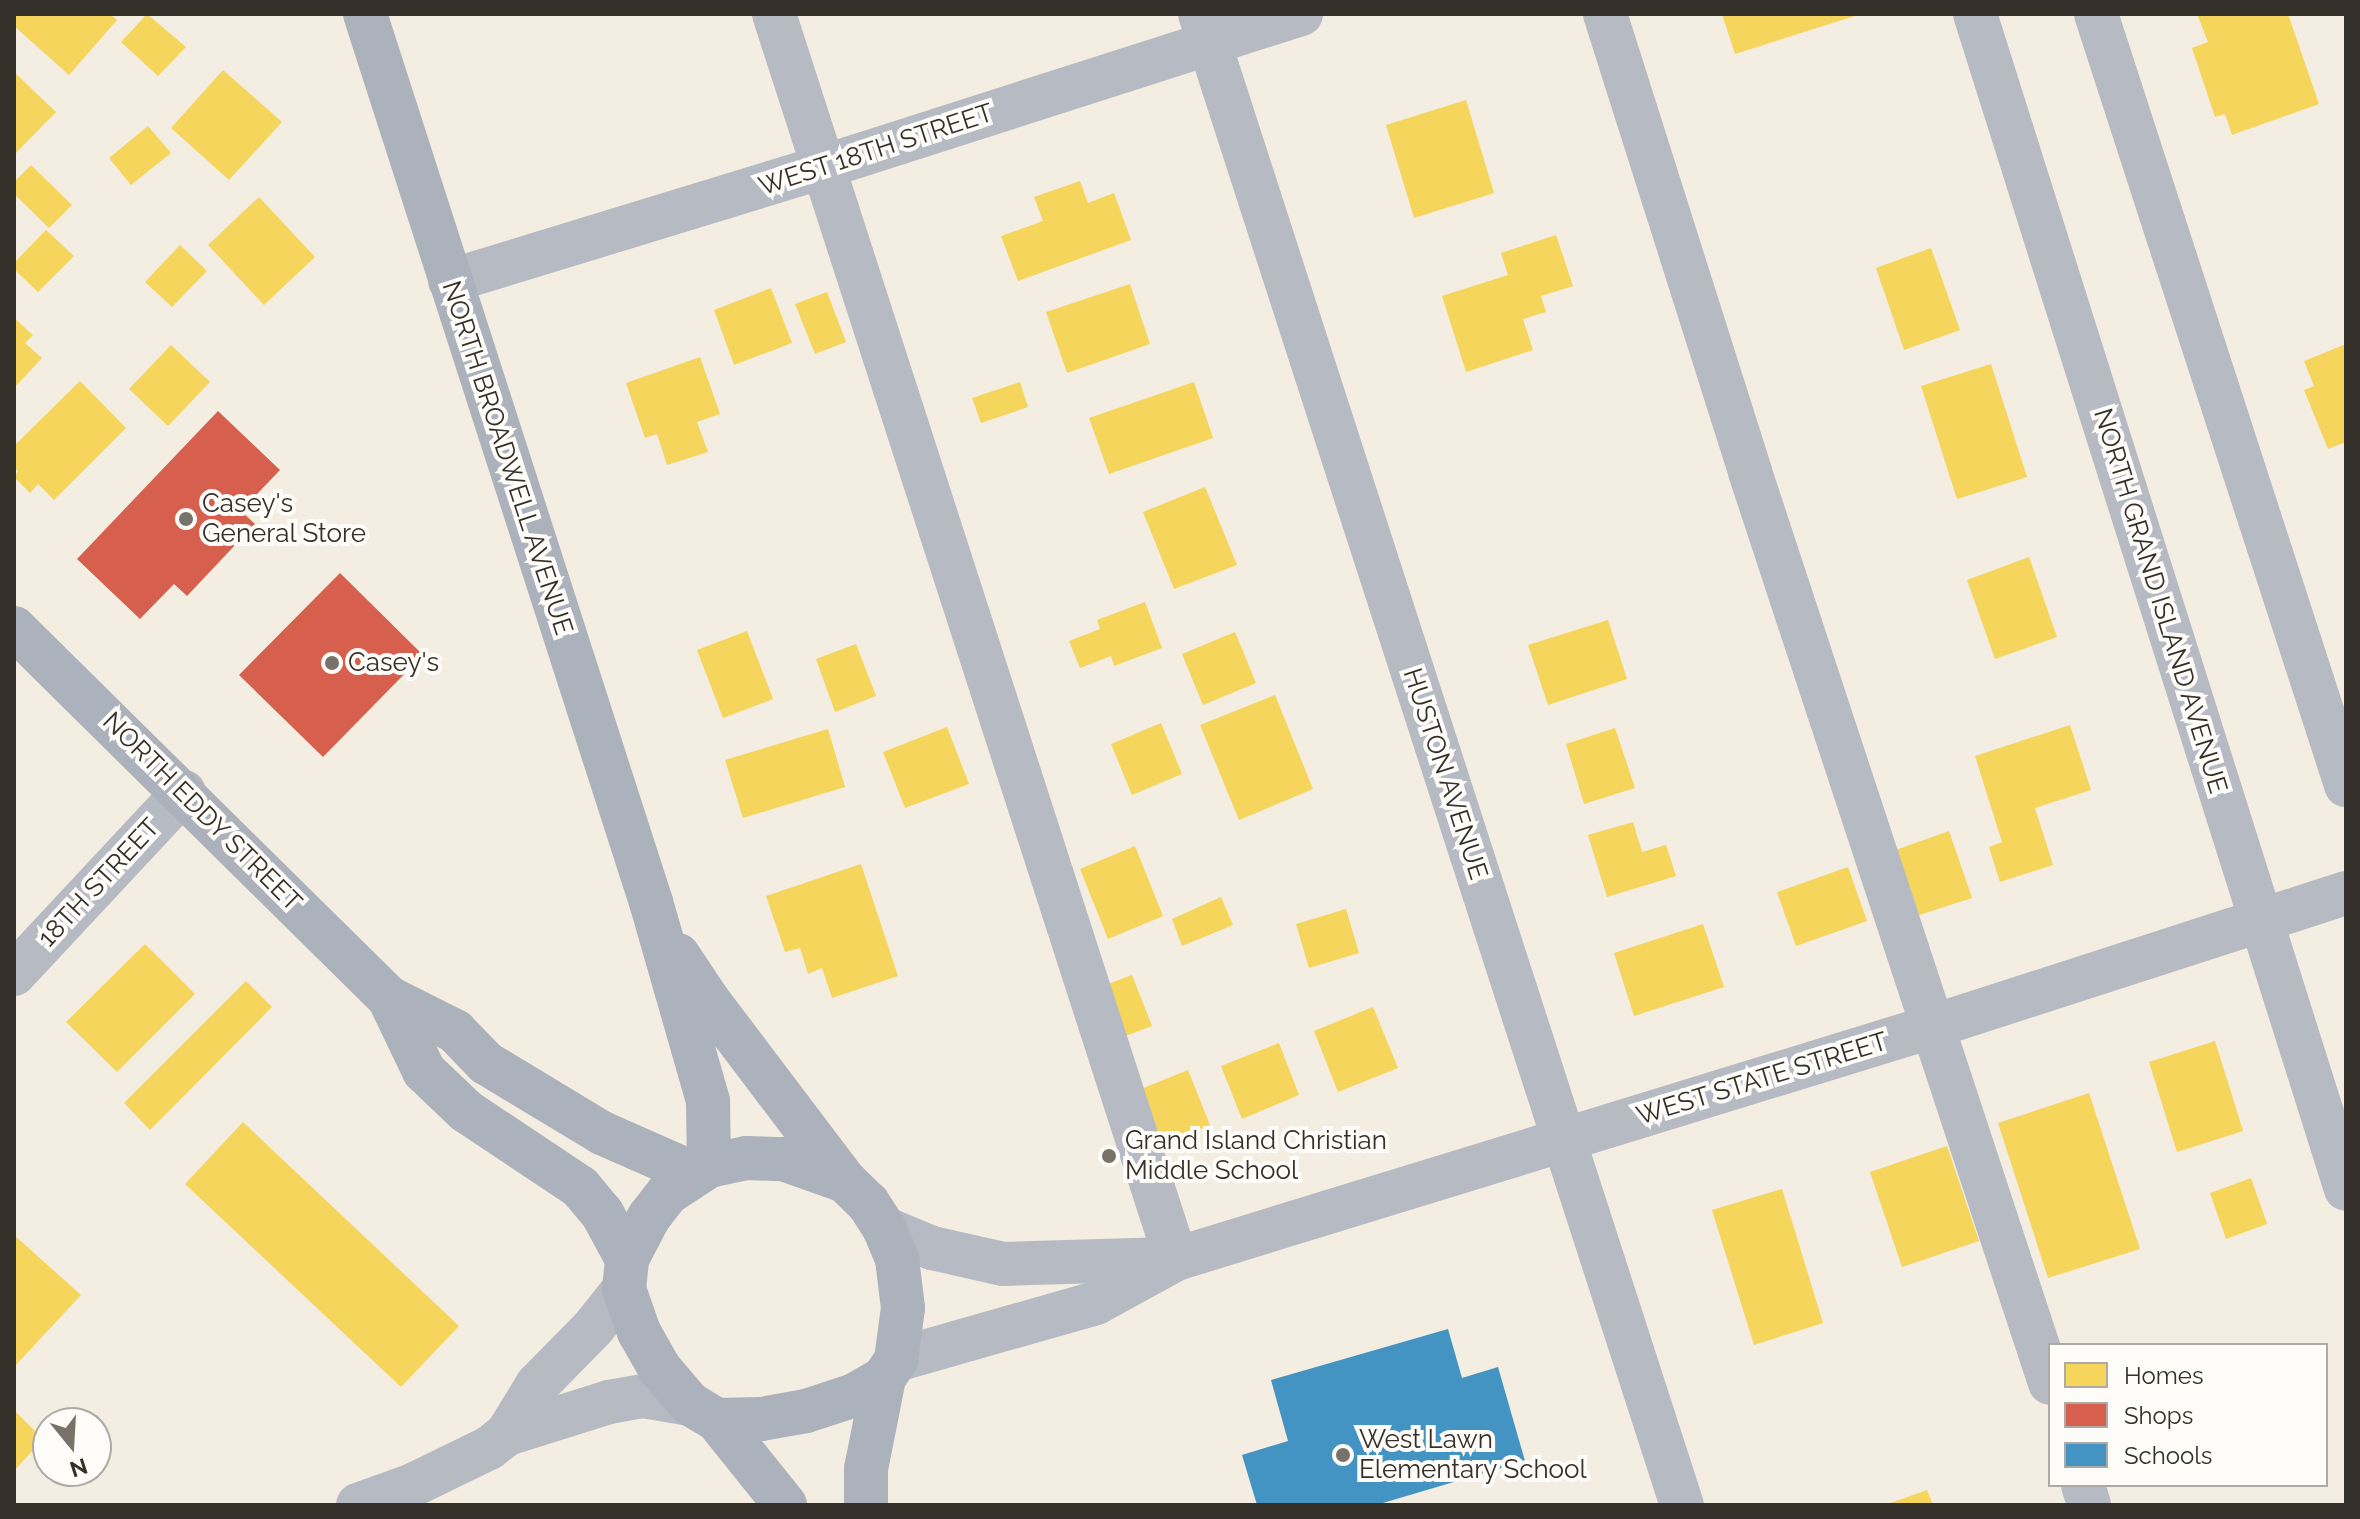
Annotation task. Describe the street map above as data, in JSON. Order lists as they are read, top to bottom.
{
  "streets": {
    "main road": ["NORTH BROADWELL AVENUE", "NORTH EDDY STREET"],
    "street": [
      "WEST 18TH STREET",
      "NORTH GRAND ISLAND AVENUE",
      "HUSTON AVENUE",
      "18TH STREET",
      "WEST STATE STREET"
    ]
  },
  "crossings": [
    ["WEST 18TH STREET", "NORTH BROADWELL AVENUE"],
    ["WEST 18TH STREET", "HUSTON AVENUE"],
    ["NORTH BROADWELL AVENUE", "NORTH EDDY STREET"],
    ["NORTH BROADWELL AVENUE", "WEST STATE STREET"],
    ["NORTH GRAND ISLAND AVENUE", "WEST STATE STREET"],
    ["HUSTON AVENUE", "WEST STATE STREET"],
    ["NORTH EDDY STREET", "18TH STREET"],
    ["NORTH EDDY STREET", "WEST STATE STREET"]
  ],
  "places": [
    "Casey's General Store",
    "Casey's",
    "Grand Island Christian Middle School",
    "West Lawn Elementary School"
  ],
  "legend": ["Homes", "Shops", "Schools"],
  "north": "bottom"
}
